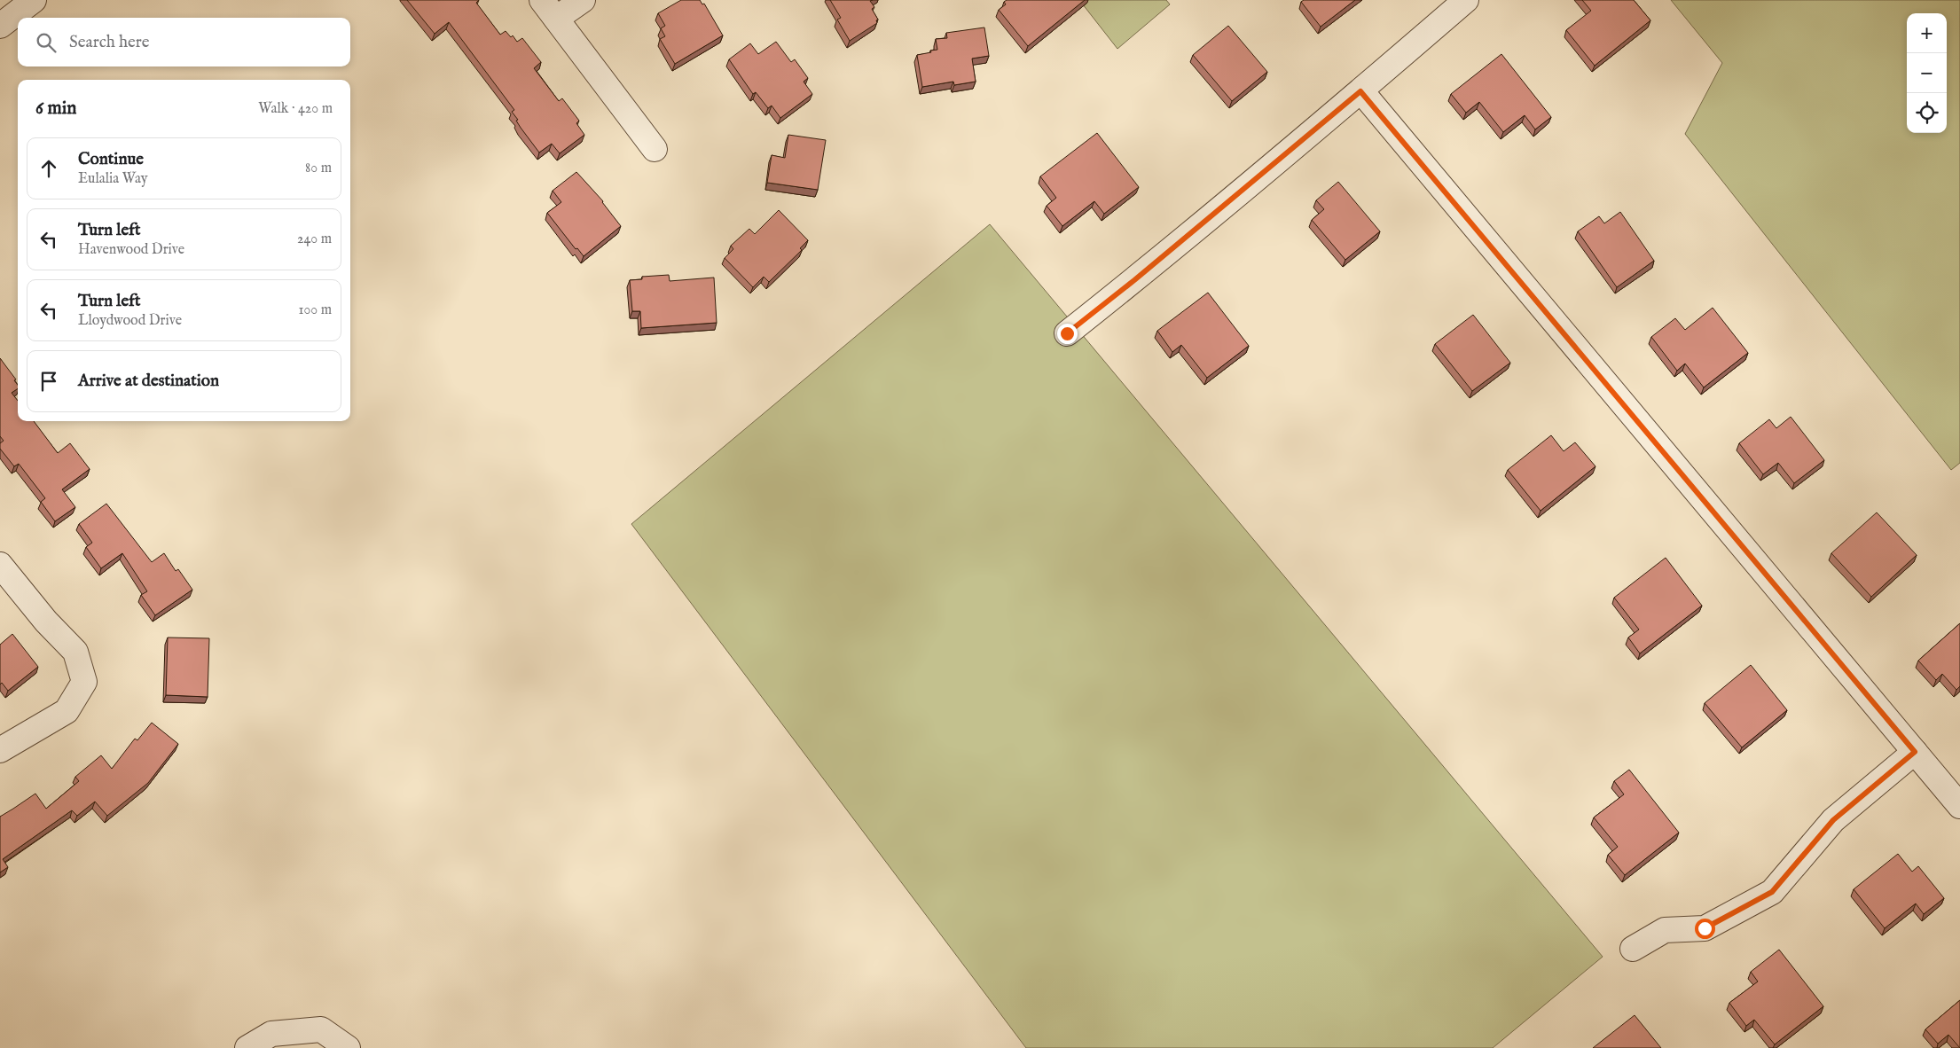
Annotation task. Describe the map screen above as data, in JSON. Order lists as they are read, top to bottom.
{
  "page": {
    "map_buttons": ["+", "−"],
    "search": "Search here",
    "heading": ["6 min", "Walk · 420 m"],
    "list": [
      ["Continue", "Eulalia Way", "80 m"],
      ["Turn left", "Havenwood Drive", "240 m"],
      ["Turn left", "Lloydwood Drive", "100 m"],
      "Arrive at destination"
    ]
  }
}
